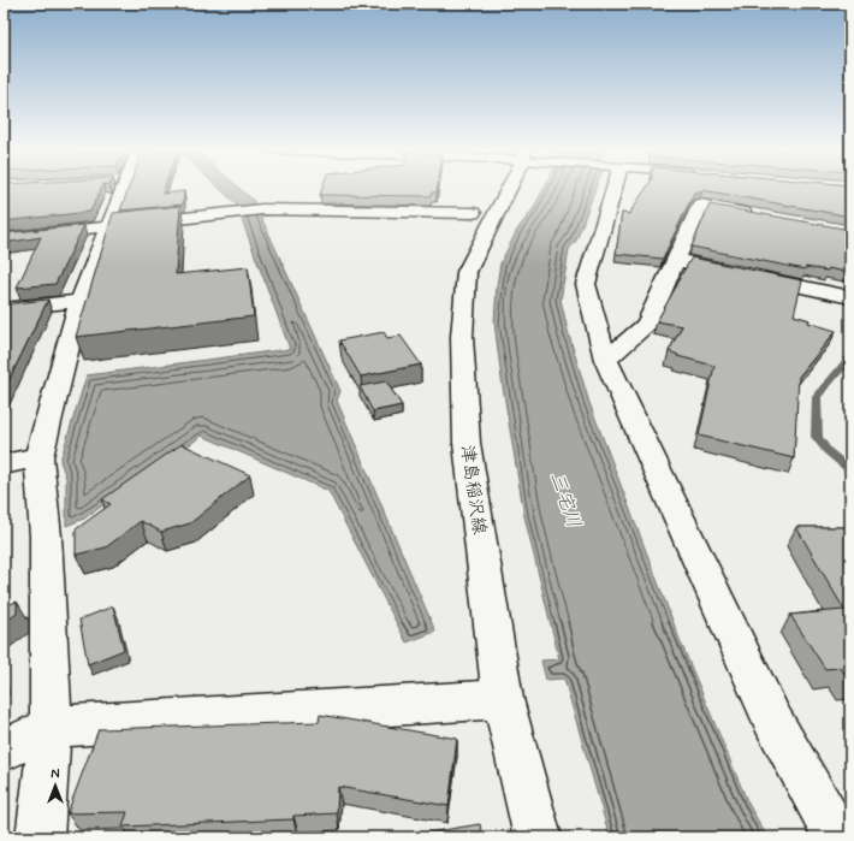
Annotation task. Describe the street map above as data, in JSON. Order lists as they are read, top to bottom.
{
  "streets": {
    "street": ["津島稲沢線"]
  },
  "water": ["三宅川"],
  "north": "top"
}
